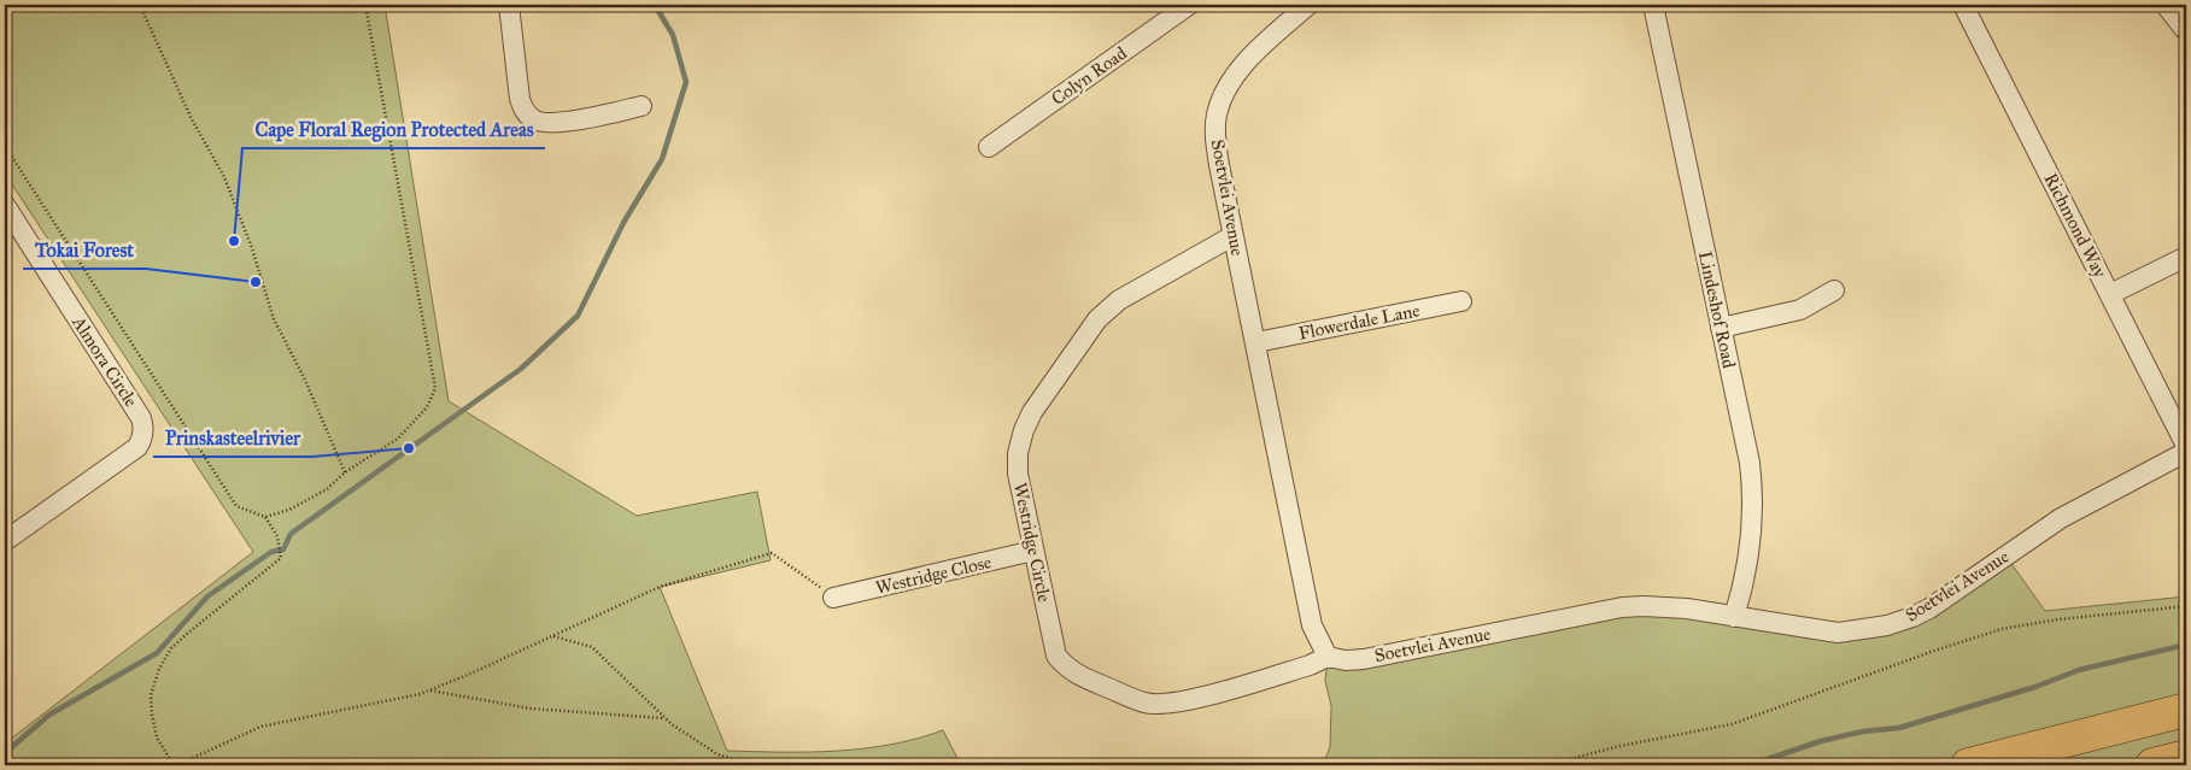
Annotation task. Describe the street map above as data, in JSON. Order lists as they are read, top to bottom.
{
  "streets": {
    "street": [
      "Colyn Road",
      "Soetvlei Avenue",
      "Richmond Way",
      "Lindeshof Road",
      "Flowerdale Lane",
      "Almora Circle",
      "Westridge Circle",
      "Westridge Close"
    ]
  },
  "crossings": [
    ["Soetvlei Avenue", "Lindeshof Road"],
    ["Soetvlei Avenue", "Flowerdale Lane"],
    ["Soetvlei Avenue", "Westridge Circle"],
    ["Westridge Circle", "Westridge Close"]
  ],
  "places": ["Cape Floral Region Protected Areas", "Tokai Forest", "Prinskasteelrivier"]
}
